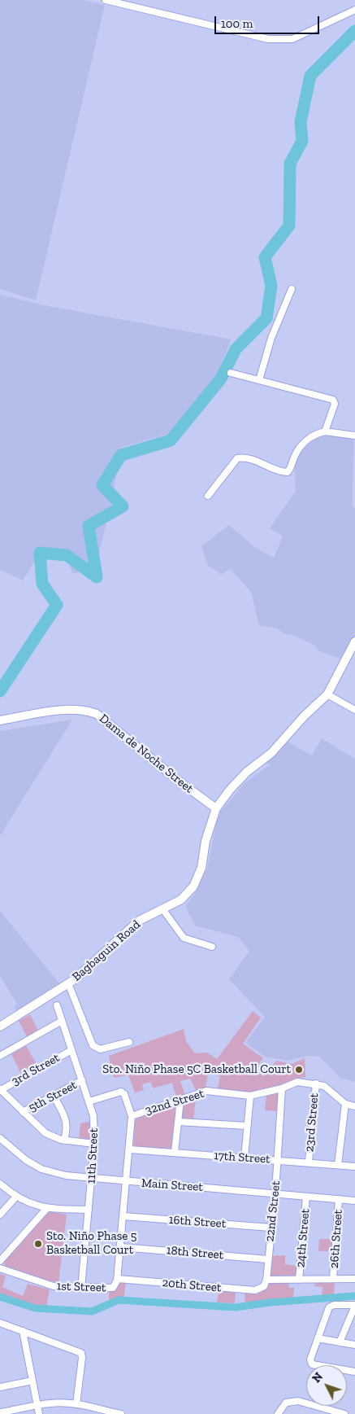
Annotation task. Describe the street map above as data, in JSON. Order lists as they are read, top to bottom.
{
  "streets": {
    "street": [
      "Dama de Noche Street",
      "Bagbaguin Road",
      "3rd Street",
      "5th Street",
      "32nd Street",
      "23rd Street",
      "11th Street",
      "17th Street",
      "Main Street",
      "22nd Street",
      "16th Street",
      "24th Street",
      "26th Street",
      "18th Street",
      "20th Street",
      "1st Street"
    ]
  },
  "crossings": [
    ["Dama de Noche Street", "Bagbaguin Road"],
    ["3rd Street", "11th Street"],
    ["5th Street", "11th Street"],
    ["32nd Street", "23rd Street"],
    ["32nd Street", "22nd Street"],
    ["32nd Street", "1st Street"],
    ["23rd Street", "17th Street"],
    ["11th Street", "Main Street"],
    ["11th Street", "1st Street"],
    ["17th Street", "22nd Street"],
    ["17th Street", "1st Street"],
    ["Main Street", "22nd Street"],
    ["Main Street", "24th Street"],
    ["Main Street", "26th Street"],
    ["Main Street", "1st Street"],
    ["22nd Street", "16th Street"],
    ["22nd Street", "18th Street"],
    ["22nd Street", "20th Street"],
    ["16th Street", "1st Street"],
    ["18th Street", "1st Street"],
    ["20th Street", "1st Street"]
  ],
  "places": ["Sto. Niño Phase 5C Basketball Court", "Sto. Niño Phase 5 Basketball Court"],
  "scale_bar": "100 m",
  "north": "top left"
}
